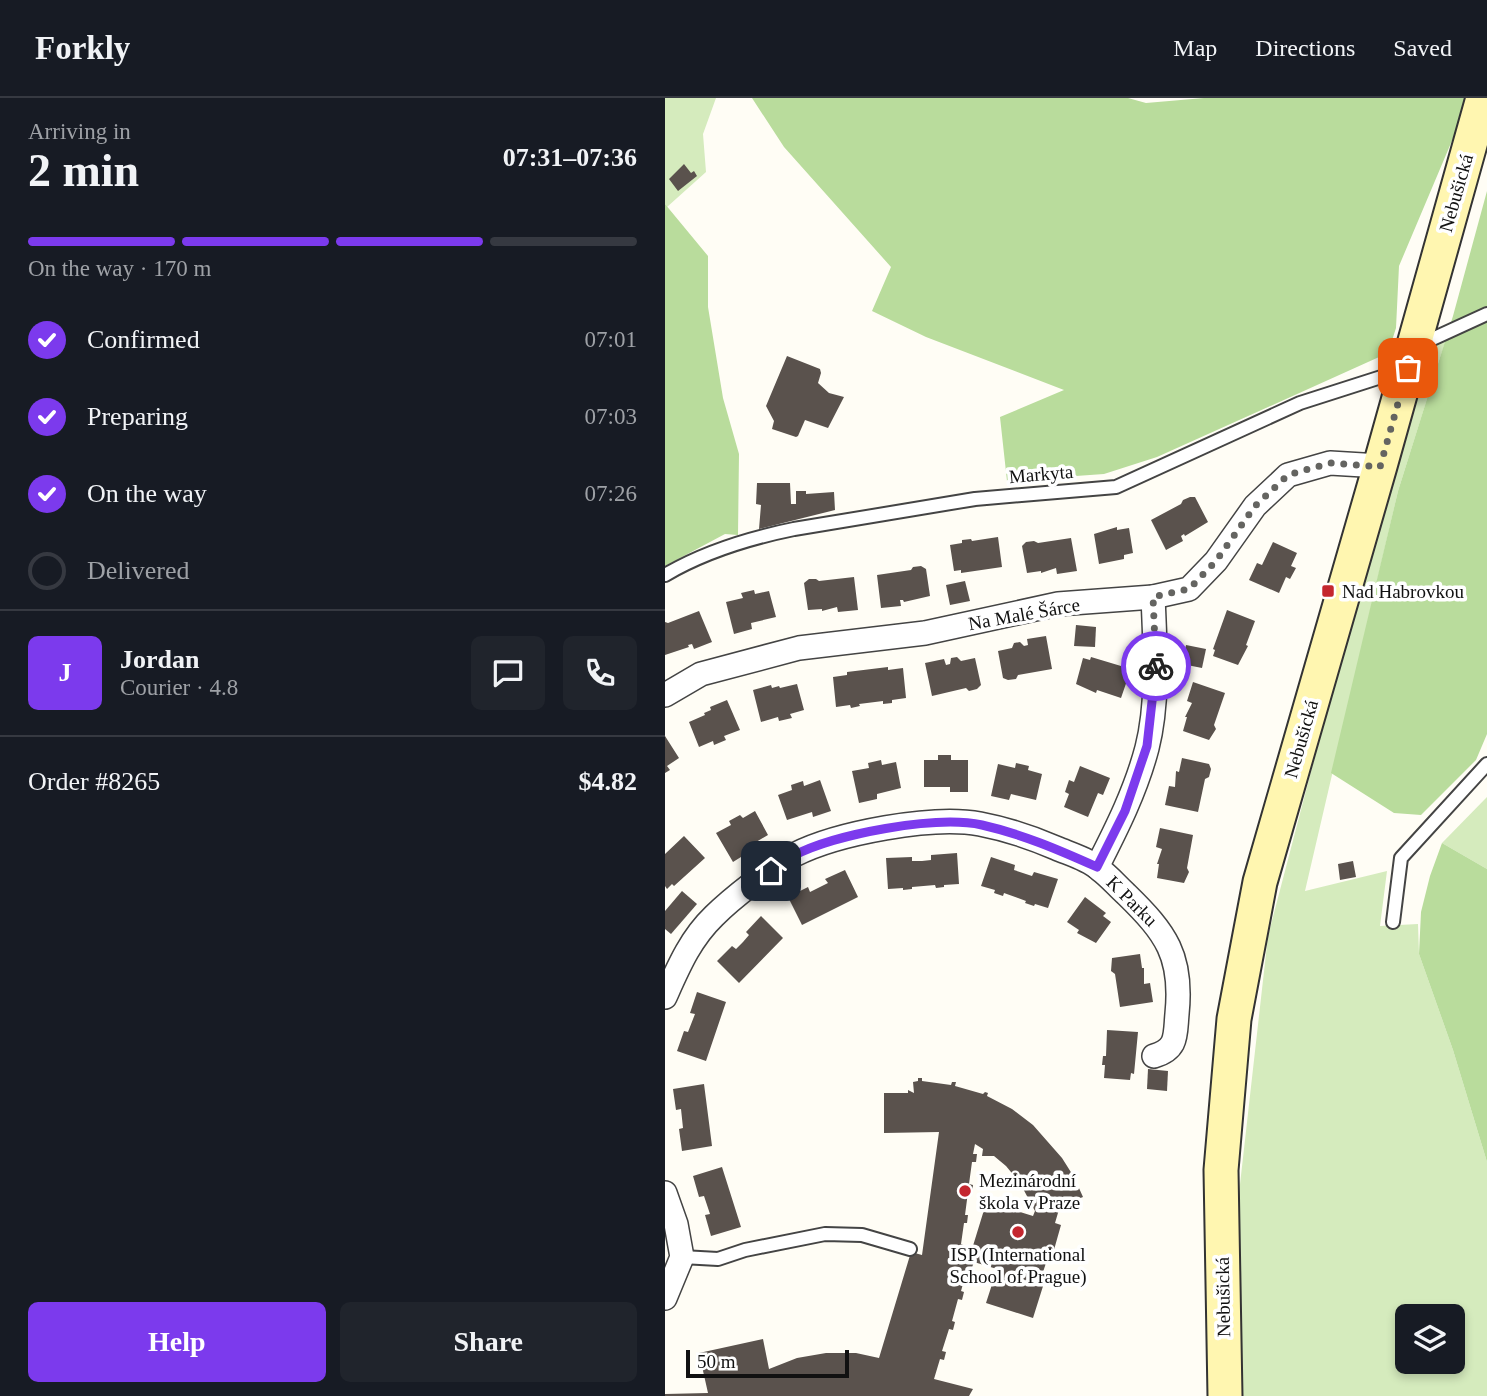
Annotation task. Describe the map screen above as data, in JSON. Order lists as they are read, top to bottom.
{
  "streets": {
    "street": ["Nebušická", "Na Malé Šárce", "K Parku"],
    "lane": ["Markyta"]
  },
  "crossings": [
    ["Nebušická", "Markyta"],
    ["Nebušická", "Na Malé Šárce"]
  ],
  "places": {
    "transit": ["Nad Habrovkou"],
    "other": ["Mezinárodní škola v Praze", "ISP (International School of Prague)"]
  },
  "scale_bar": "50 m",
  "page": {
    "header": "Forkly",
    "nav": ["Map", "Directions", "Saved"],
    "heading": ["2 min", "Arriving in", "07:31–07:36"],
    "panel": [
      "Jordan",
      "Courier · 4.8",
      "Order #8265",
      "$4.82"
    ],
    "bar": "On the way · 170 m",
    "list": [
      ["Confirmed", "07:01"],
      ["Preparing", "07:03"],
      ["On the way", "07:26"],
      "Delivered"
    ],
    "round": "J",
    "buttons": ["Help", "Share"],
    "scale": "50 m"
  }
}
